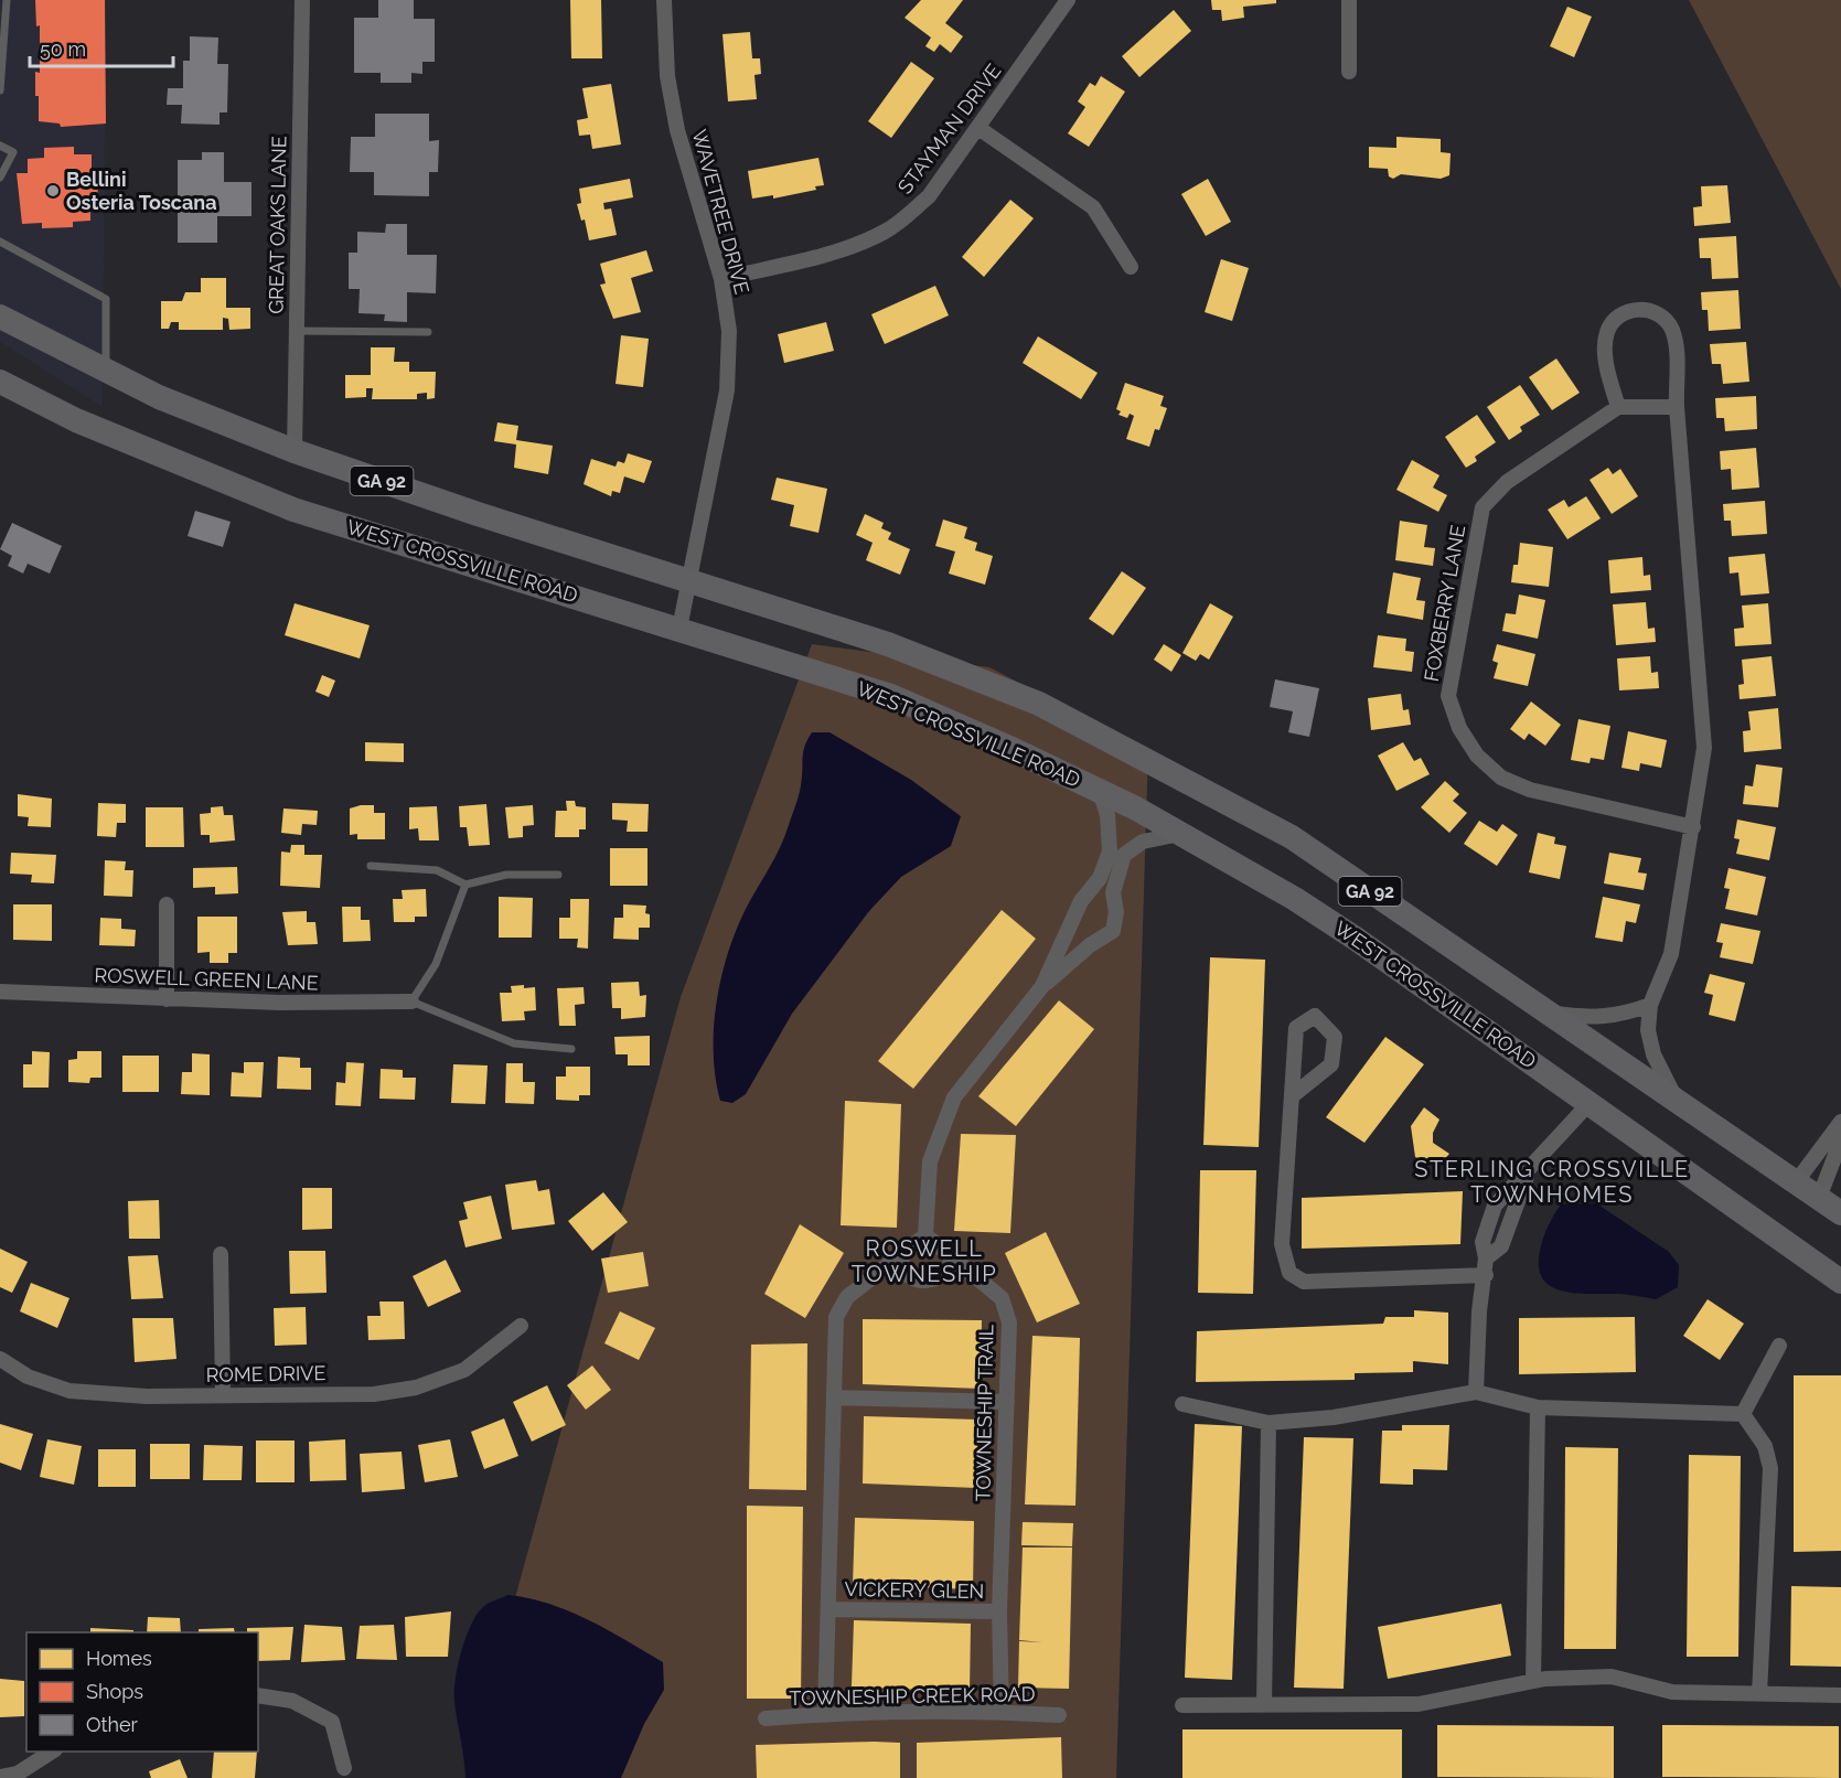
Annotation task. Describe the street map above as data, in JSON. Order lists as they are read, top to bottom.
{
  "streets": {
    "main road": ["GA 92", "WEST CROSSVILLE ROAD"],
    "street": [
      "STAYMAN DRIVE",
      "WAVETREE DRIVE",
      "GREAT OAKS LANE",
      "FOXBERRY LANE",
      "ROSWELL GREEN LANE",
      "ROME DRIVE",
      "TOWNESHIP TRAIL",
      "VICKERY GLEN",
      "TOWNESHIP CREEK ROAD"
    ]
  },
  "crossings": [
    ["STAYMAN DRIVE", "WAVETREE DRIVE"],
    ["WAVETREE DRIVE", "GA 92"],
    ["WAVETREE DRIVE", "WEST CROSSVILLE ROAD"],
    ["GREAT OAKS LANE", "GA 92"],
    ["TOWNESHIP TRAIL", "VICKERY GLEN"],
    ["TOWNESHIP TRAIL", "TOWNESHIP CREEK ROAD"]
  ],
  "districts": ["STERLING CROSSVILLE TOWNHOMES", "ROSWELL TOWNESHIP"],
  "places": ["Bellini Osteria Toscana"],
  "legend": ["Homes", "Shops", "Other"],
  "scale_bar": "50 m"
}
